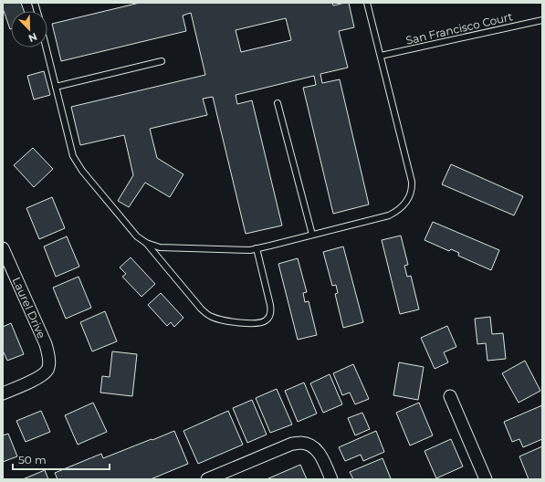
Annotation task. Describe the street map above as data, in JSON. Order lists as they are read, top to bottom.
{
  "streets": {
    "street": ["Laurel Drive"],
    "lane": ["San Francisco Court"]
  },
  "scale_bar": "50 m",
  "north": "bottom right"
}
